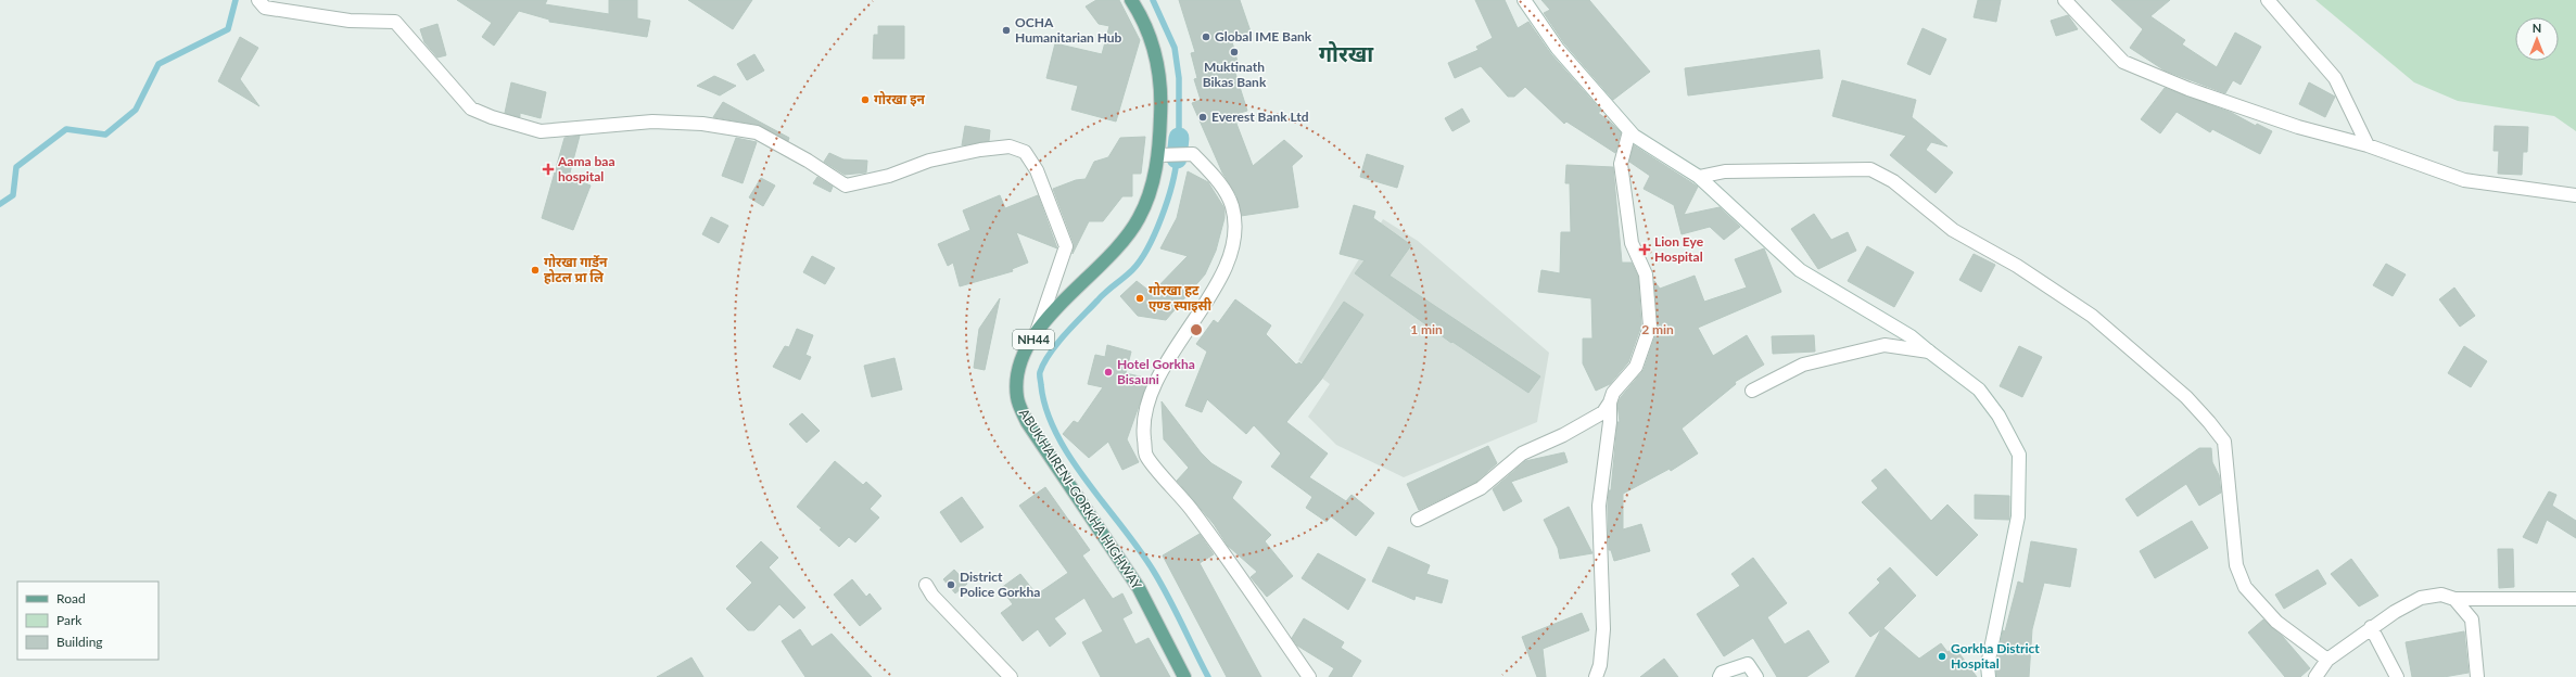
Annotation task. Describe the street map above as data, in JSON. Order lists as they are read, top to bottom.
{
  "streets": {
    "main road": ["NH44", "ABUKHAIRENI-GORKHA HIGHWAY"]
  },
  "districts": ["गोरखा"],
  "places": {
    "other": [
      "OCHA Humanitarian Hub",
      "Global IME Bank",
      "Muktinath Bikas Bank",
      "गोरखा इन",
      "Everest Bank Ltd",
      "गोरखा गार्डेन होटल प्रा लि",
      "गोरखा हट एण्ड स्पाइसी",
      "Hotel Gorkha Bisauni",
      "District Police Gorkha",
      "Gorkha District Hospital"
    ],
    "health": ["Aama baa hospital", "Lion Eye Hospital"]
  },
  "legend": ["Road", "Park", "Building"],
  "north": "top",
  "rings": ["1 min", "2 min"]
}
